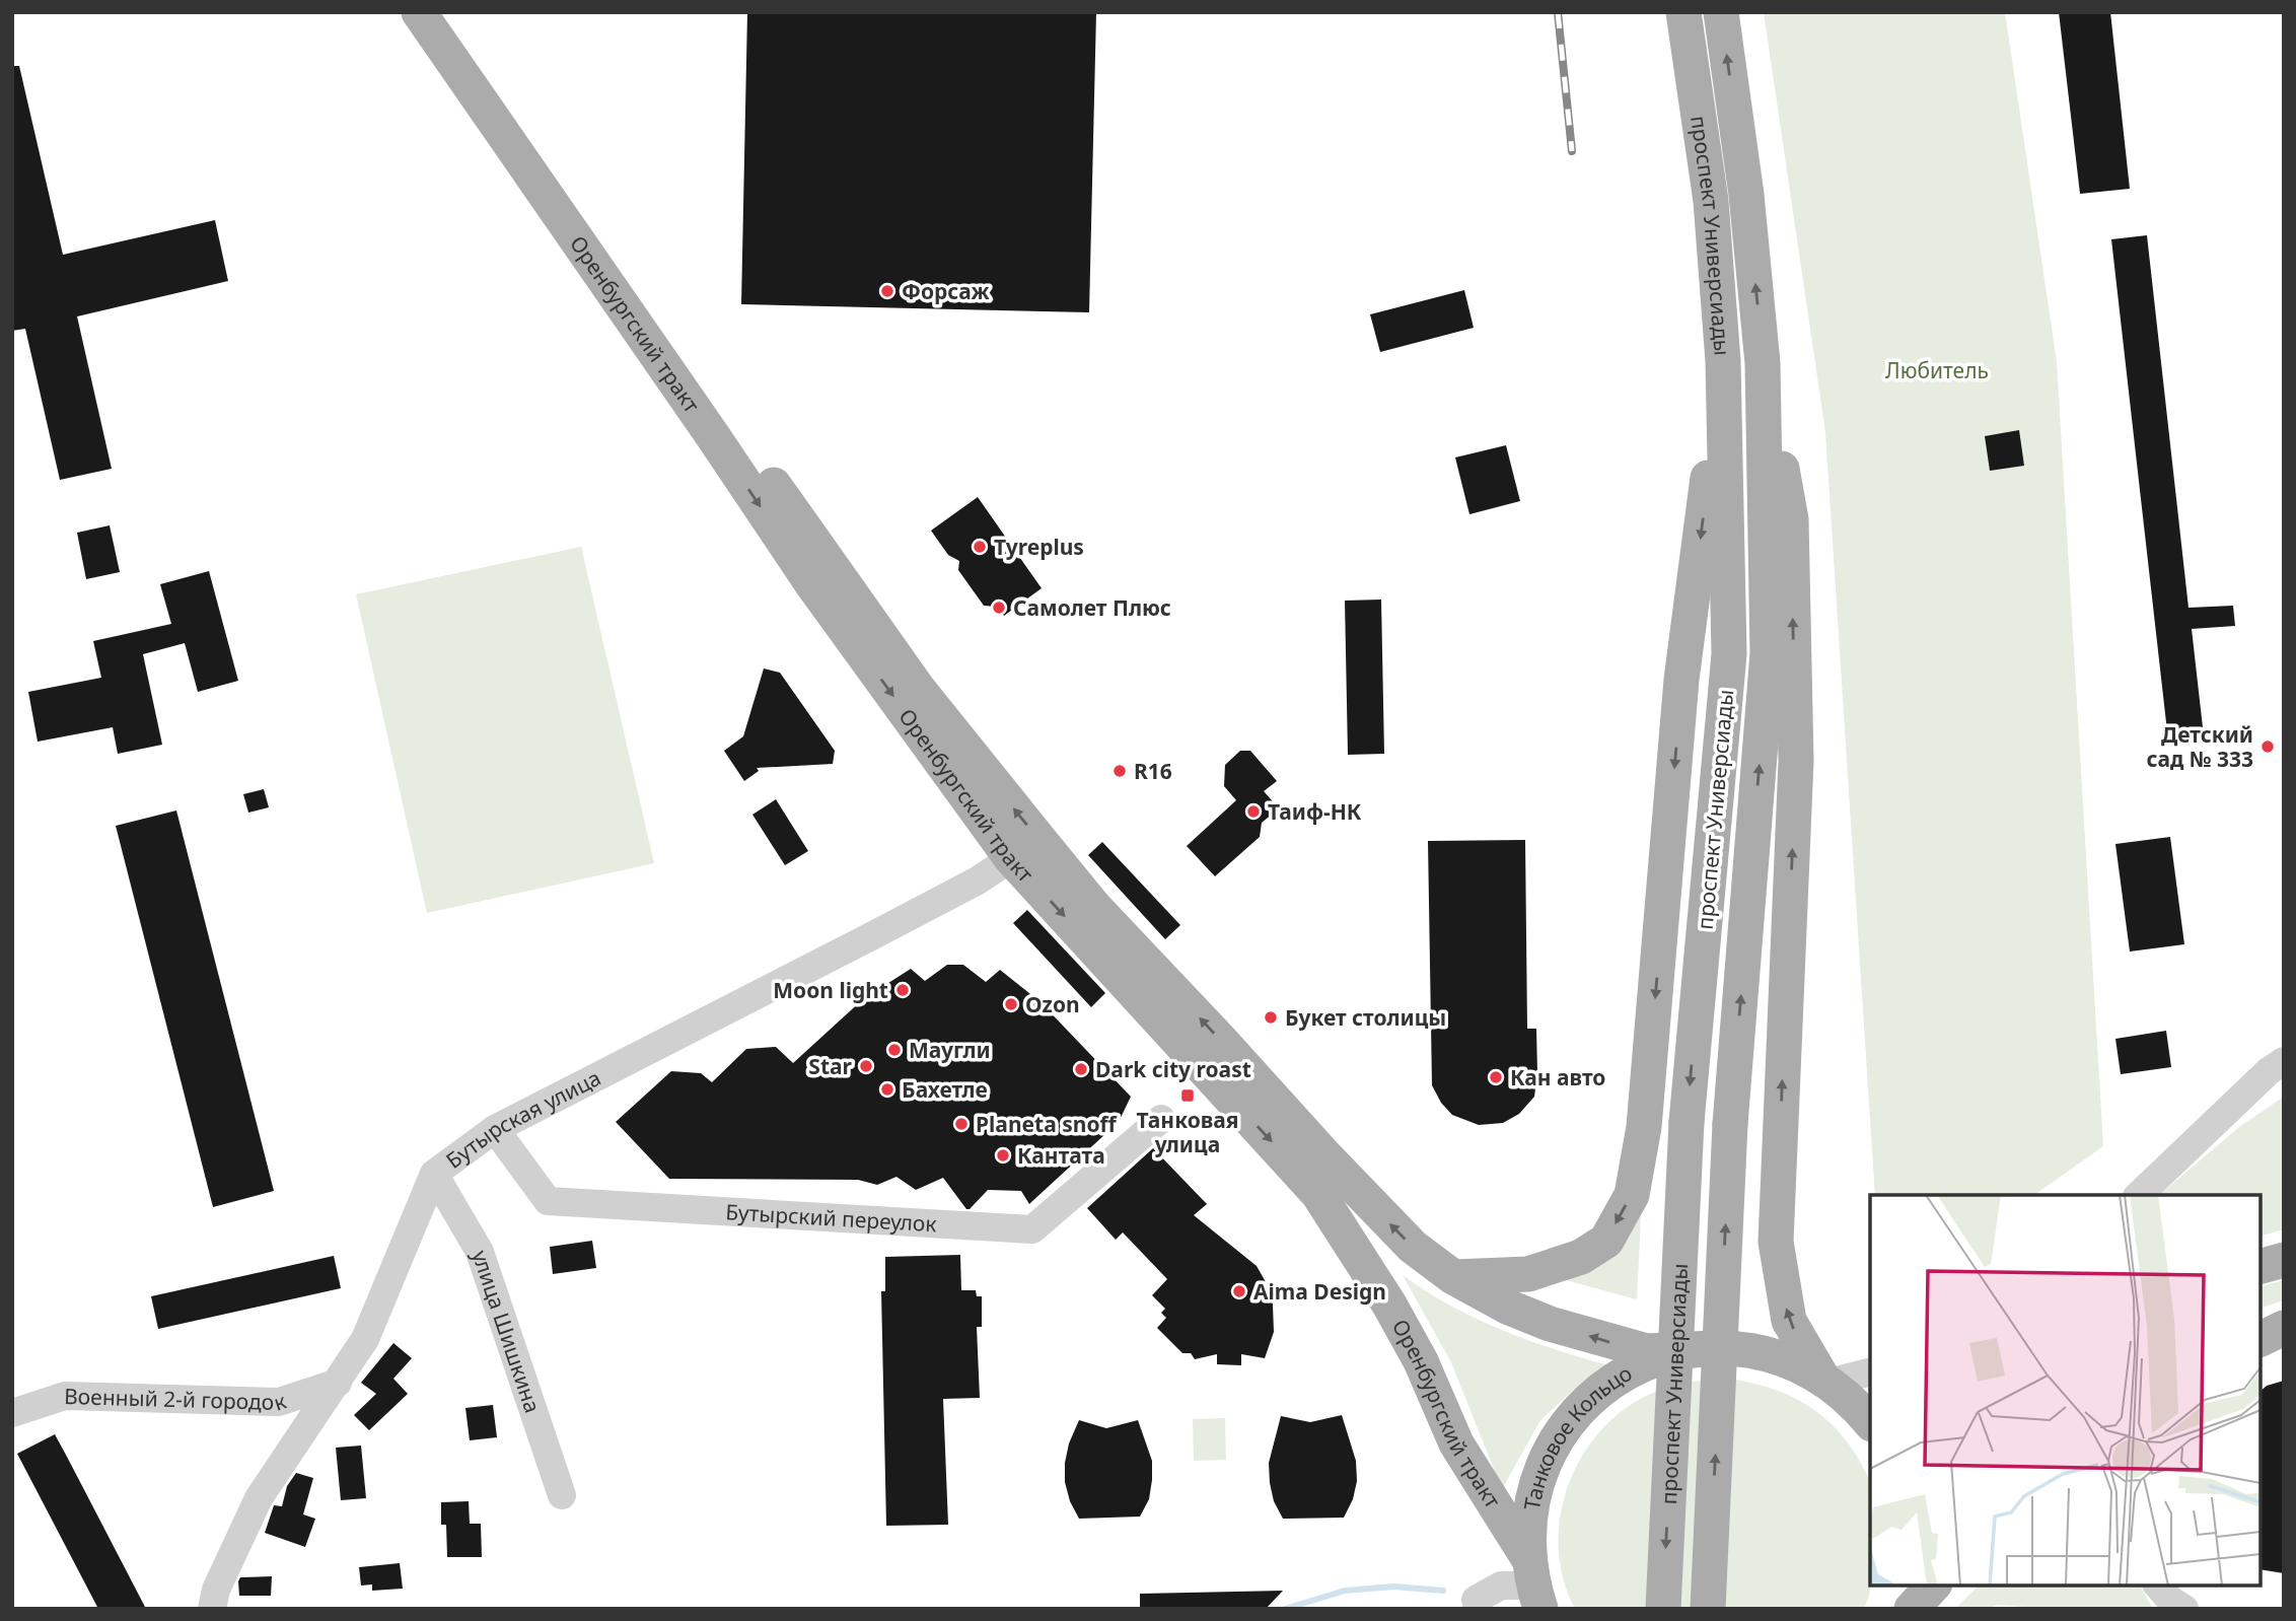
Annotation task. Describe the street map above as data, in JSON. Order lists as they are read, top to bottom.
{
  "streets": {
    "main road": ["проспект Универсиады", "Оренбургский тракт", "Танковое Кольцо"],
    "street": [
      "Бутырская улица",
      "Бутырский переулок",
      "улица Шишкина",
      "Военный 2-й городок"
    ]
  },
  "crossings": [
    ["Оренбургский тракт", "Бутырская улица"],
    ["Оренбургский тракт", "Танковое Кольцо"],
    ["Бутырская улица", "Бутырский переулок"],
    ["Бутырская улица", "улица Шишкина"],
    ["Бутырская улица", "Военный 2-й городок"]
  ],
  "parks": ["Любитель"],
  "places": {
    "other": [
      "Форсаж",
      "Tyreplus",
      "Самолет Плюс",
      "Детский сад № 333",
      "R16",
      "Таиф-НК",
      "Moon light",
      "Ozon",
      "Букет столицы",
      "Маугли",
      "Star",
      "Dark city roast",
      "Кан авто",
      "Бахетле",
      "Planeta snoff",
      "Кантата",
      "Aima Design"
    ],
    "transit": ["Танковая улица"]
  }
}
